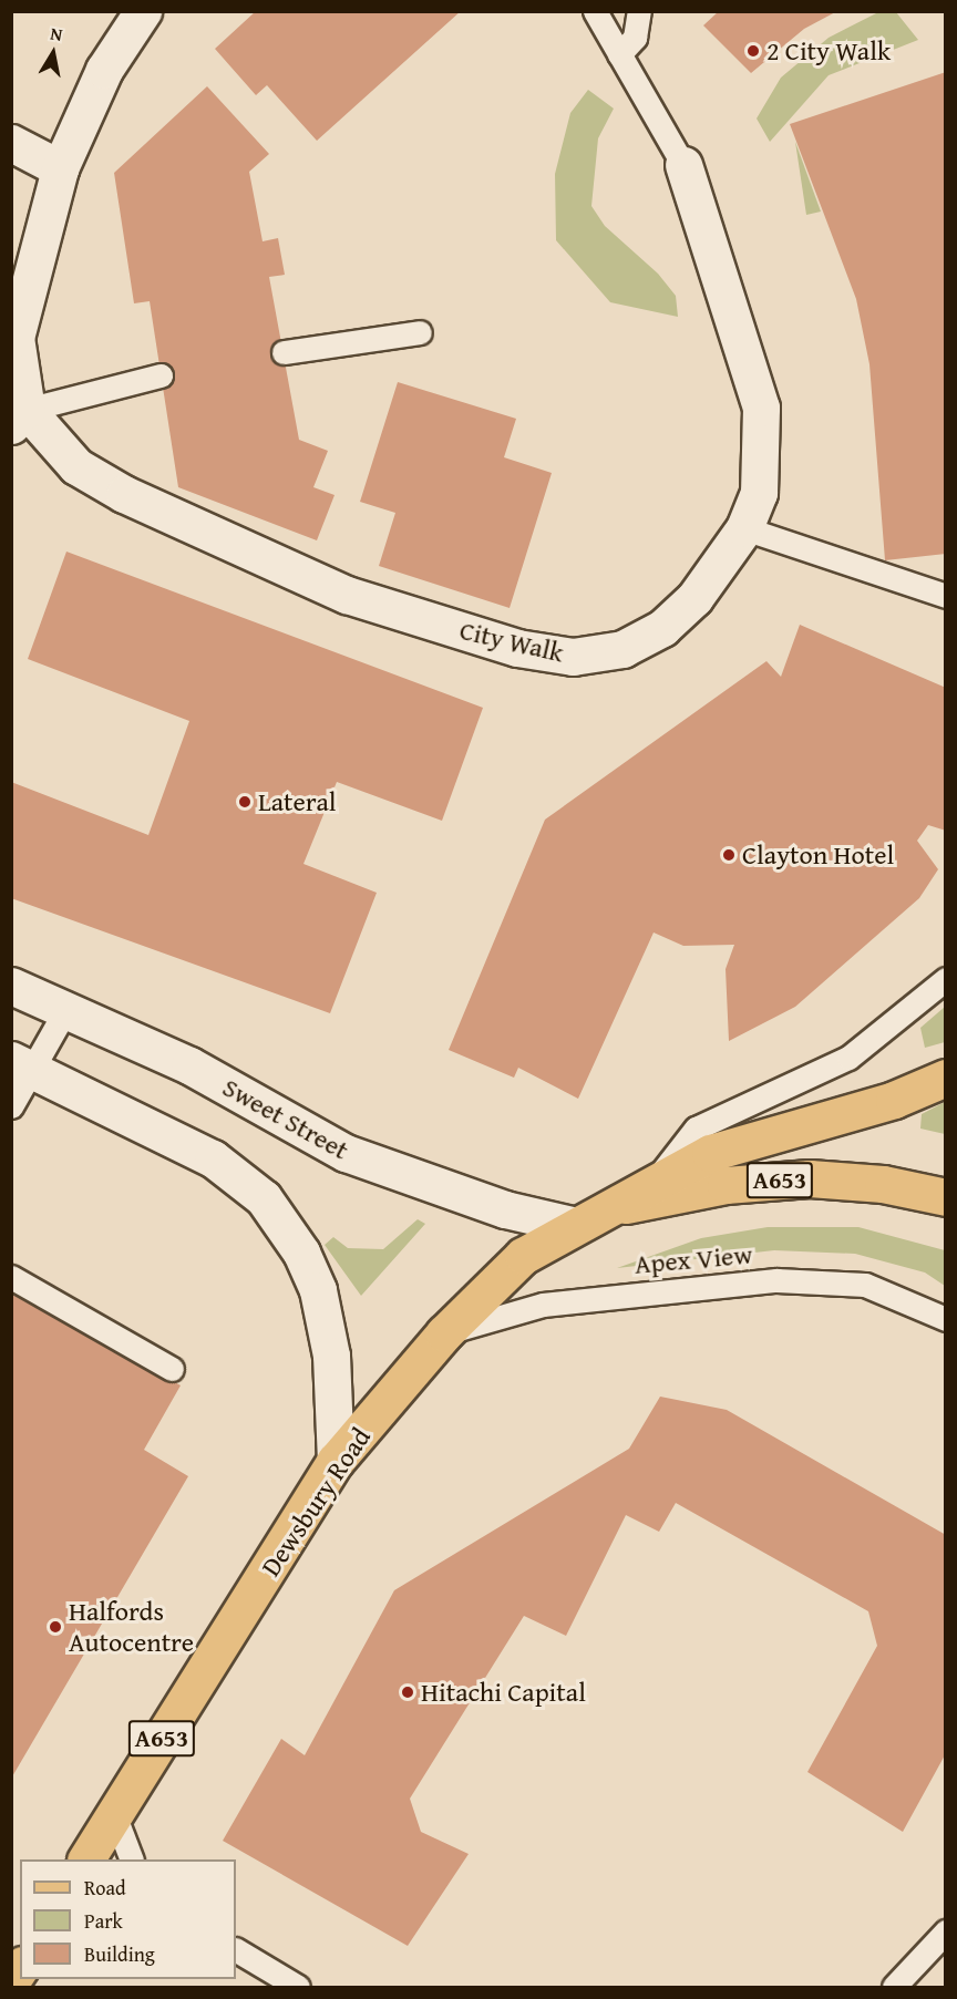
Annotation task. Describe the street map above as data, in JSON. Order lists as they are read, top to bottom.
{
  "streets": {
    "main road": ["A653", "Dewsbury Road"],
    "street": ["City Walk", "Sweet Street"],
    "lane": ["Apex View"]
  },
  "crossings": [
    ["Sweet Street", "Dewsbury Road"],
    ["A653", "Dewsbury Road"],
    ["Apex View", "Dewsbury Road"]
  ],
  "places": [
    "2 City Walk",
    "Lateral",
    "Clayton Hotel",
    "Halfords Autocentre",
    "Hitachi Capital"
  ],
  "legend": ["Road", "Park", "Building"],
  "north": "top"
}
